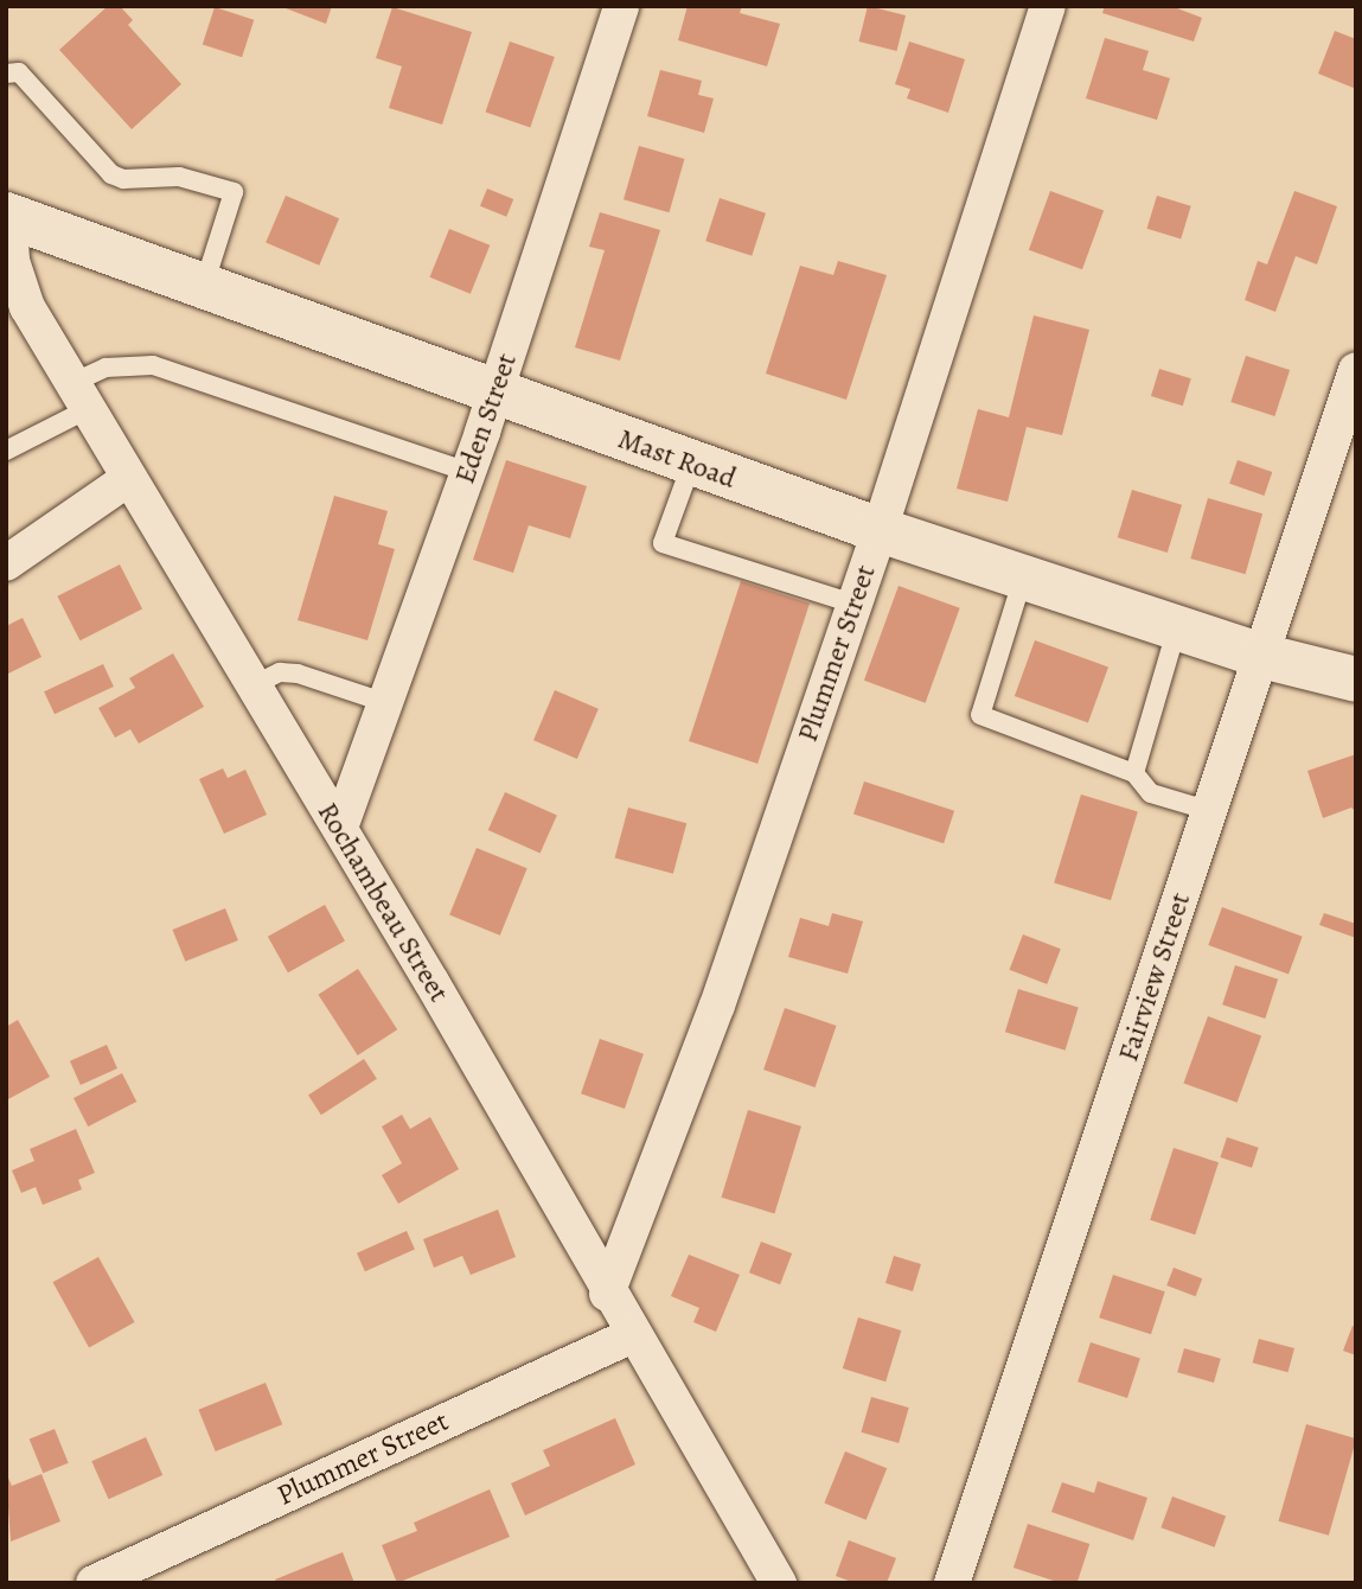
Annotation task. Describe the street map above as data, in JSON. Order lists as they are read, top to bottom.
{
  "streets": {
    "main road": ["Mast Road"],
    "street": [
      "Eden Street",
      "Plummer Street",
      "Rochambeau Street",
      "Fairview Street"
    ]
  },
  "crossings": [
    ["Eden Street", "Mast Road"],
    ["Eden Street", "Rochambeau Street"],
    ["Mast Road", "Plummer Street"],
    ["Mast Road", "Rochambeau Street"],
    ["Mast Road", "Fairview Street"],
    ["Plummer Street", "Rochambeau Street"]
  ]
}
